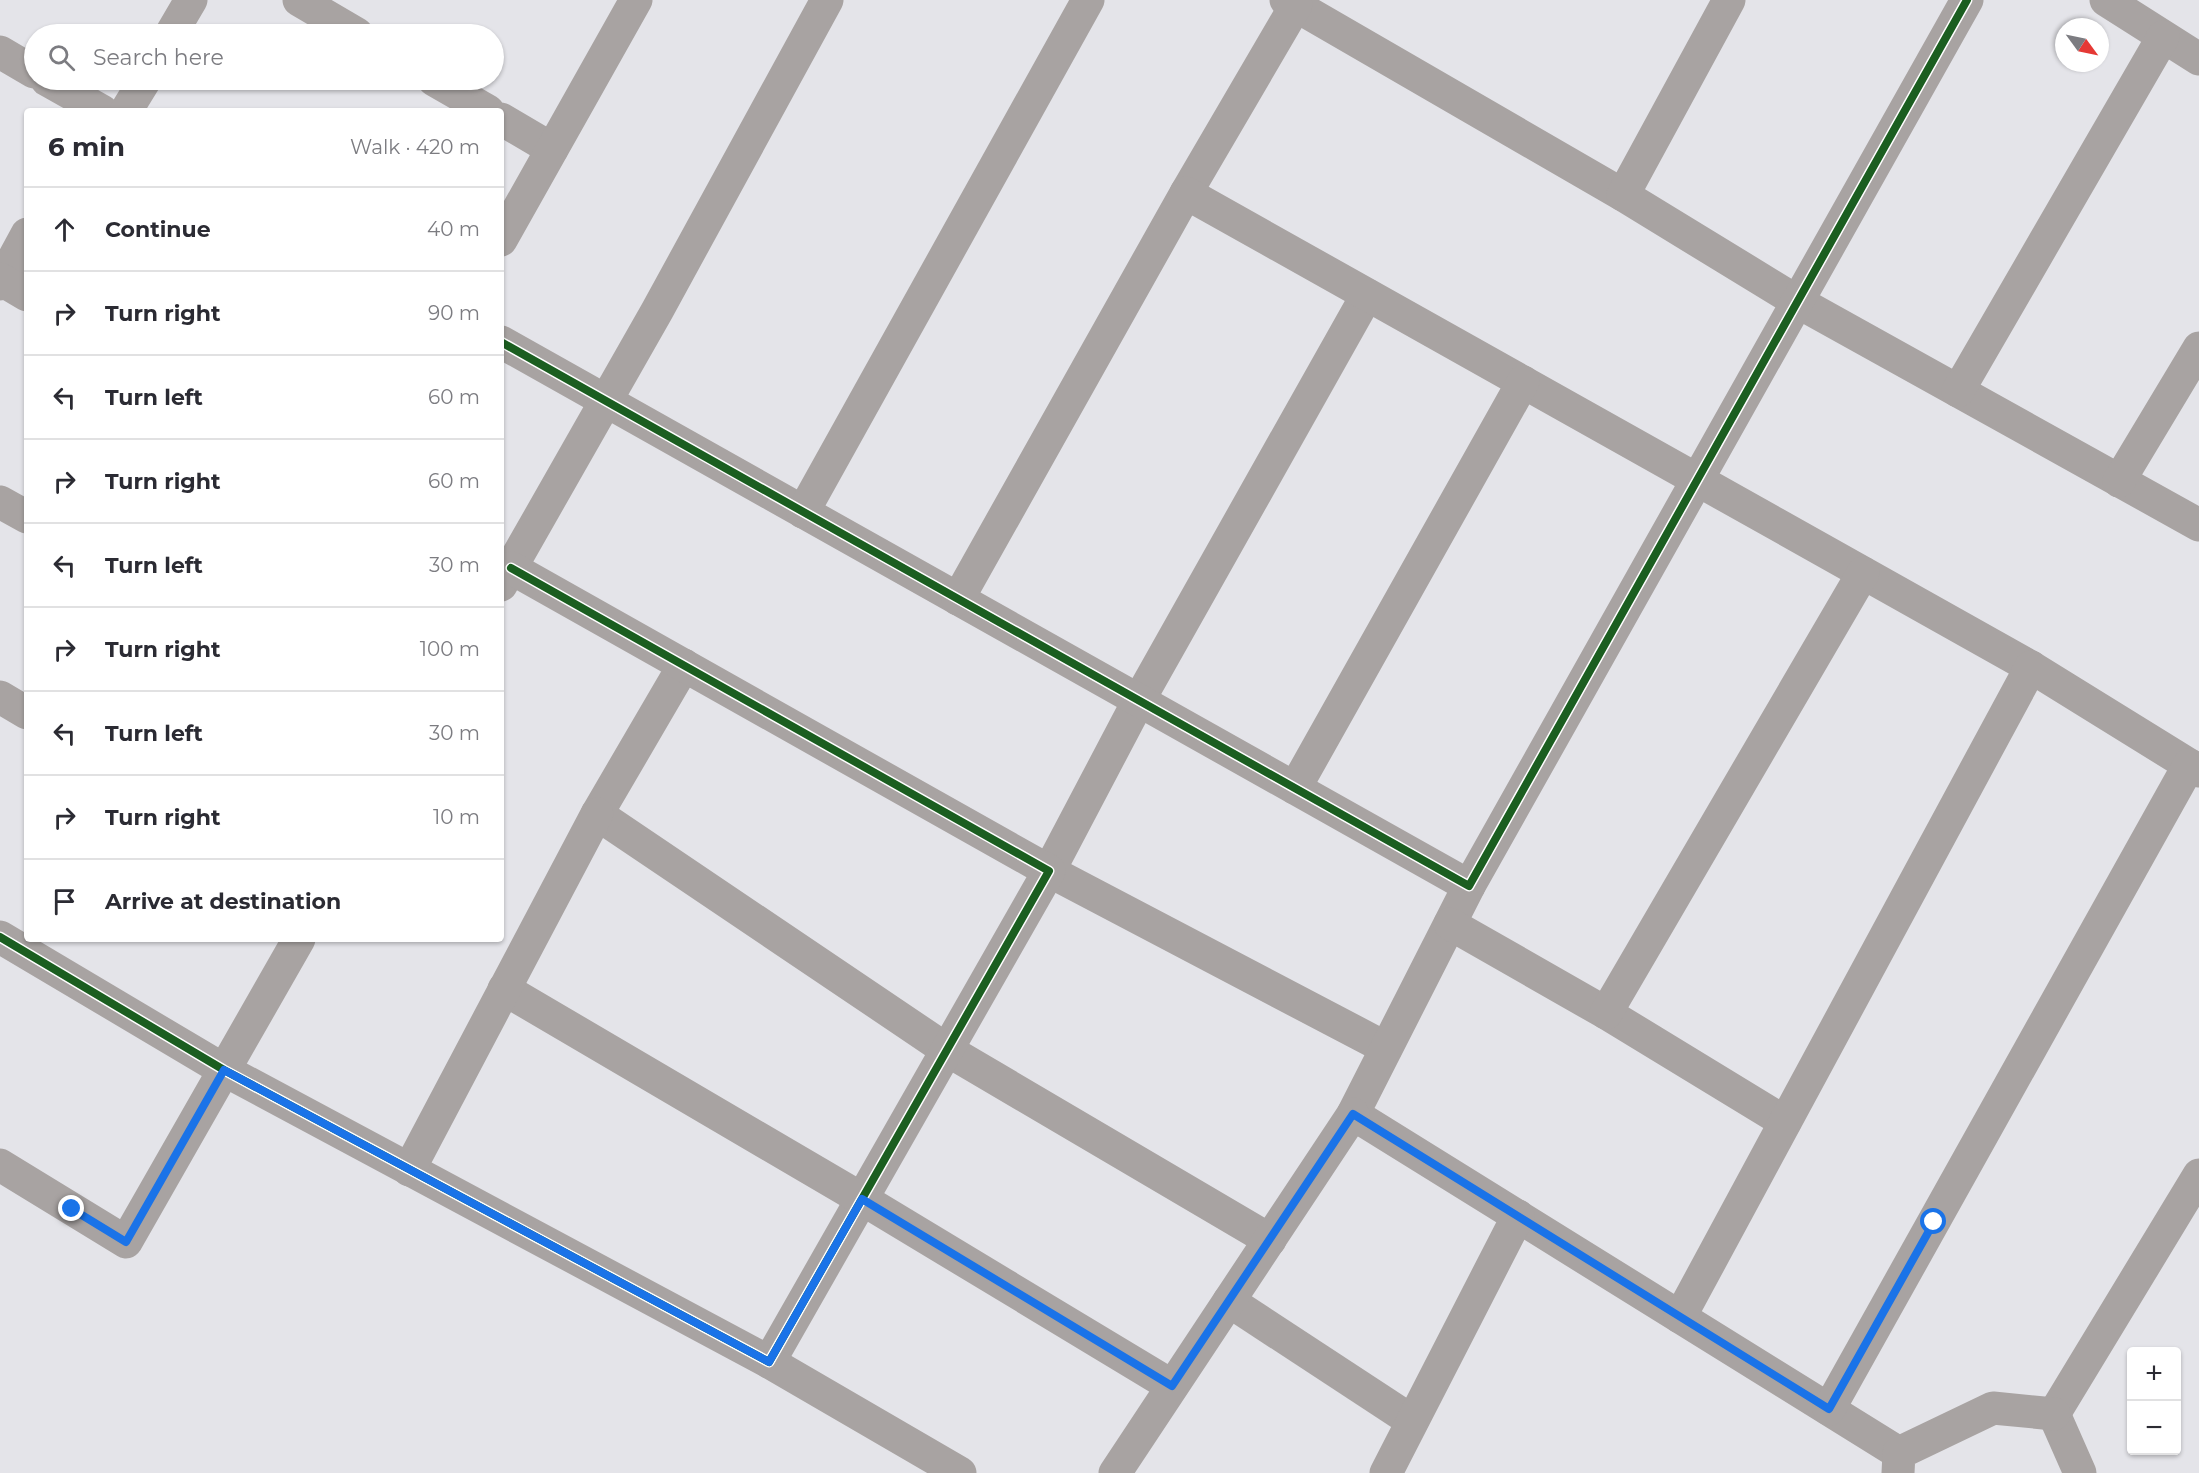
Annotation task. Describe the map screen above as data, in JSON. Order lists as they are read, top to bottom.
{
  "north": "bottom right",
  "page": {
    "search": "Search here",
    "heading": ["6 min", "Walk · 420 m"],
    "list": [
      ["Continue", "40 m"],
      ["Turn right", "90 m"],
      ["Turn left", "60 m"],
      ["Turn right", "60 m"],
      ["Turn left", "30 m"],
      ["Turn right", "100 m"],
      ["Turn left", "30 m"],
      ["Turn right", "10 m"],
      "Arrive at destination"
    ],
    "map_buttons": ["+", "−"]
  }
}
